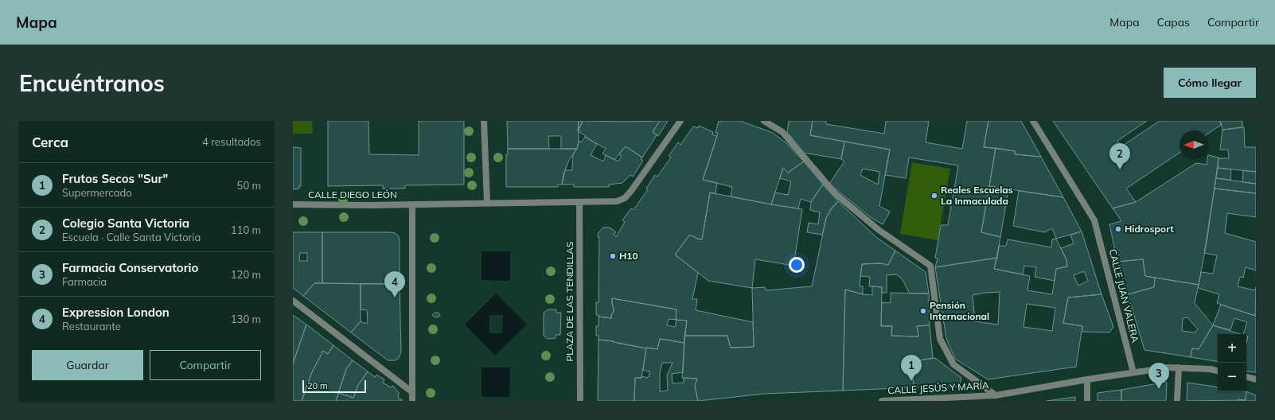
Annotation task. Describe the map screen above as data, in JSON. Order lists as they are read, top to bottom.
{
  "streets": {
    "street": [
      "CALLE DIEGO LEÓN",
      "CALLE JUAN VALERA",
      "PLAZA DE LAS TENDILLAS",
      "CALLE JESÚS Y MARÍA"
    ]
  },
  "crossings": [
    ["CALLE JUAN VALERA", "CALLE JESÚS Y MARÍA"]
  ],
  "places": [
    "Reales Escuelas La Inmaculada",
    "Hidrosport",
    "H10",
    "Pensión Internacional"
  ],
  "scale_bar": "20 m",
  "north": "left",
  "page": {
    "header": "Mapa",
    "nav": ["Mapa", "Capas", "Compartir"],
    "buttons": [
      "Cómo llegar",
      ["Guardar", "Compartir"]
    ],
    "title": "Encuéntranos",
    "heading": ["Cerca", "4 resultados"],
    "pins": [
      "2",
      "4",
      "1",
      "3"
    ],
    "list": [
      {
        "mark": "1",
        "name": "Frutos Secos \"Sur\"",
        "note": "Supermercado",
        "value": "50 m"
      },
      {
        "mark": "2",
        "name": "Colegio Santa Victoria",
        "note": "Escuela · Calle Santa Victoria",
        "value": "110 m"
      },
      {
        "mark": "3",
        "name": "Farmacia Conservatorio",
        "note": "Farmacia",
        "value": "120 m"
      },
      {
        "mark": "4",
        "name": "Expression London",
        "note": "Restaurante",
        "value": "130 m"
      }
    ],
    "map_buttons": ["+", "−"],
    "scale": "20 m"
  }
}
